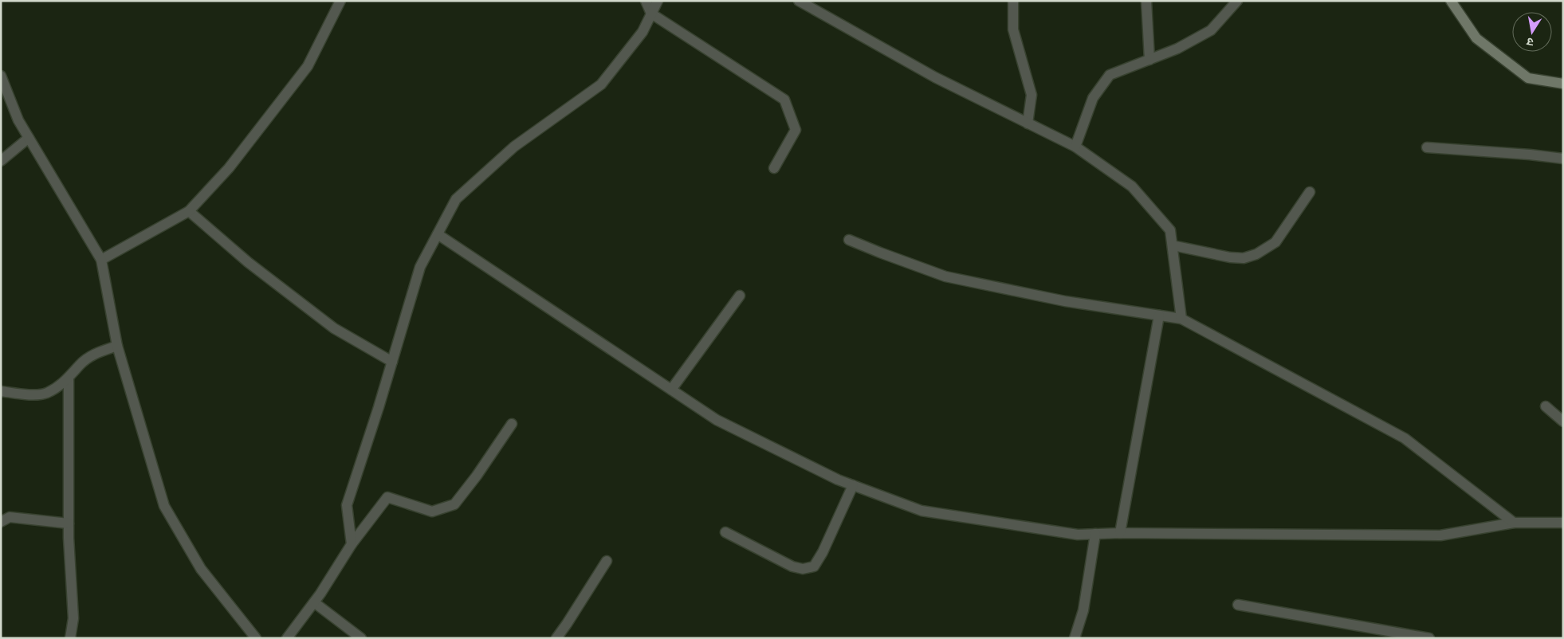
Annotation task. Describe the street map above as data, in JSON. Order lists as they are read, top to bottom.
{
  "north": "bottom"
}
